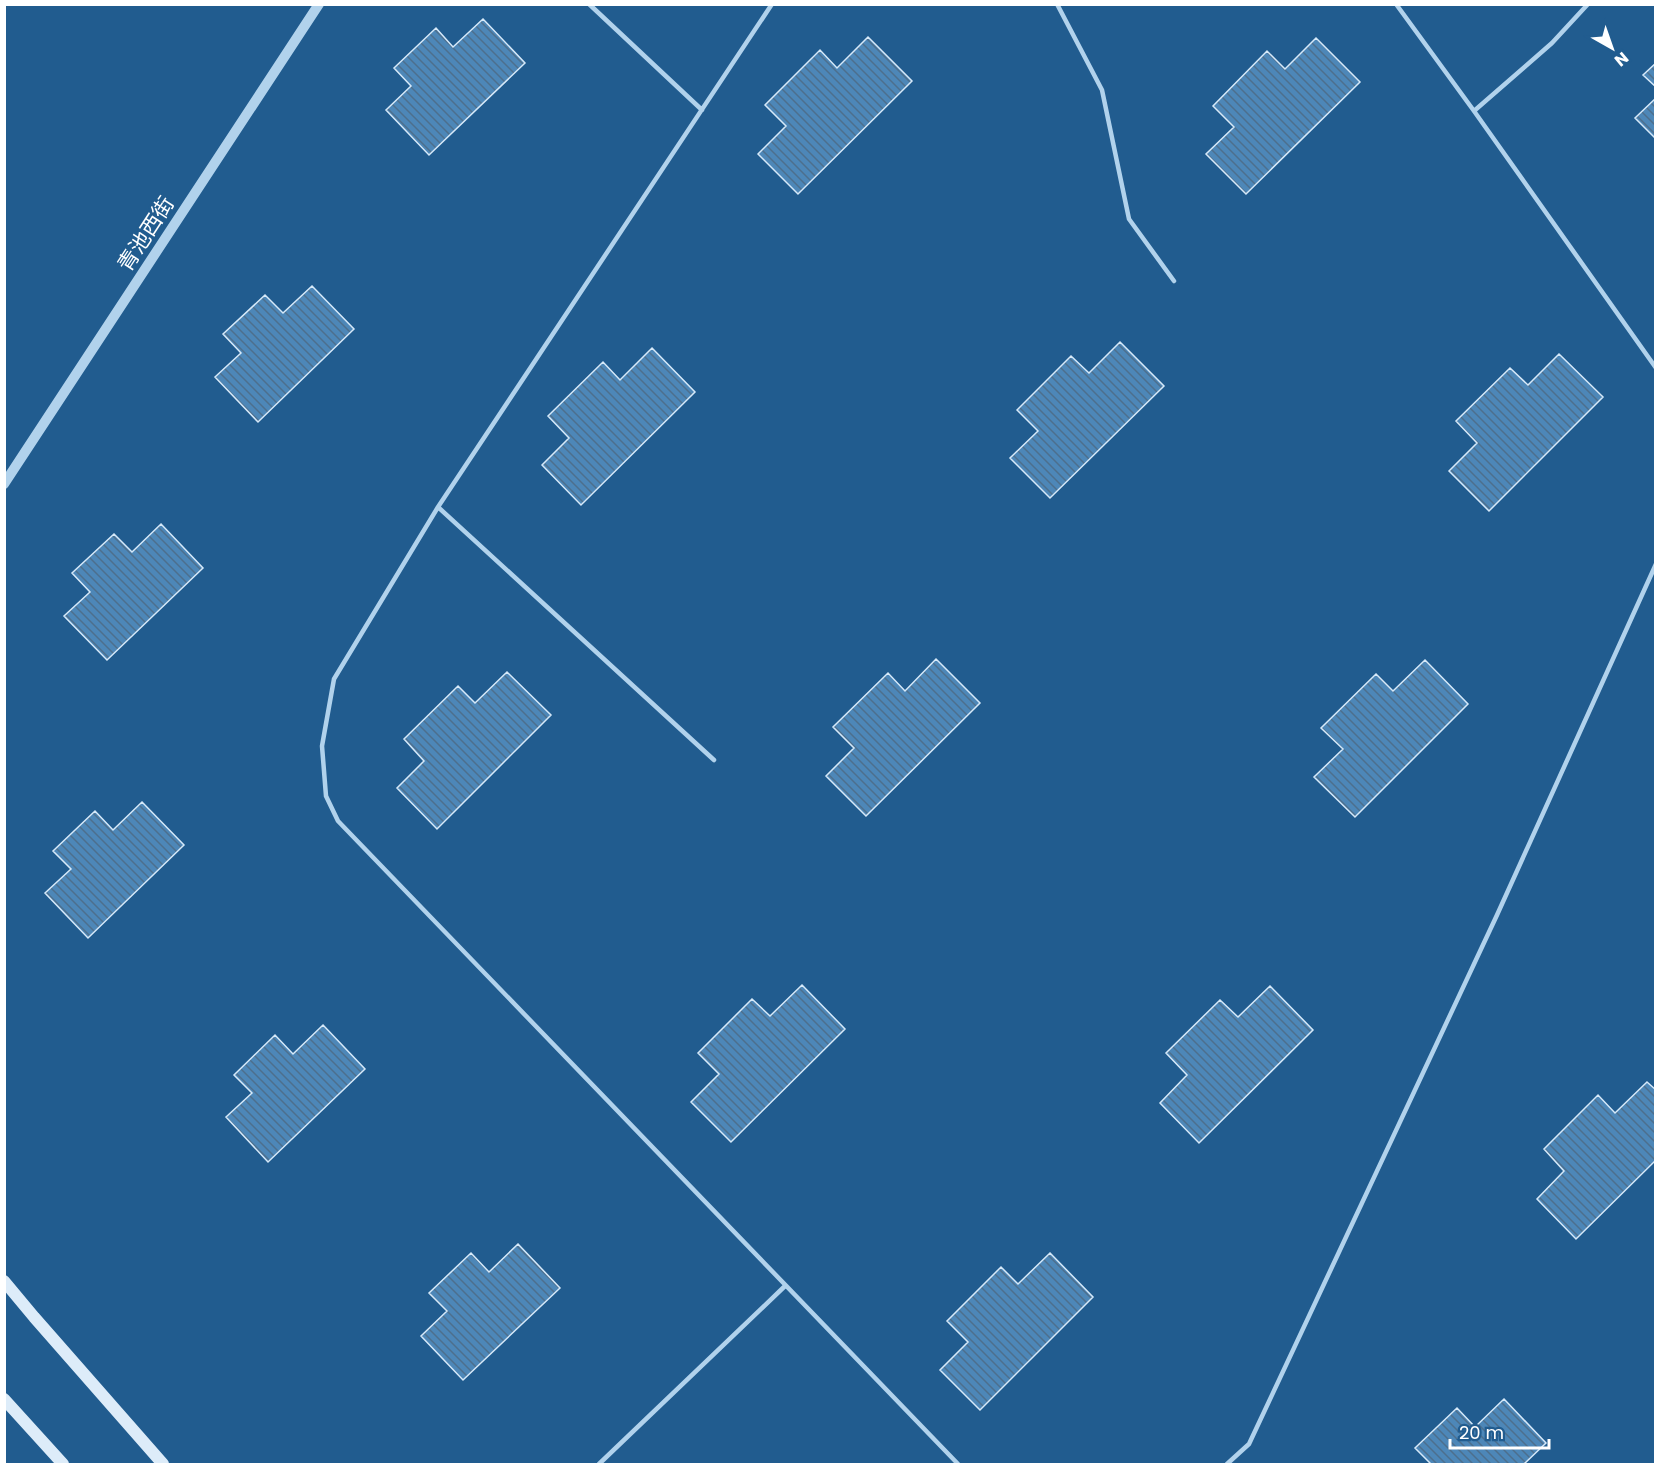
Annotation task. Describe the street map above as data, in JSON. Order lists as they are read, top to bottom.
{
  "streets": {
    "street": ["青池西街"]
  },
  "scale_bar": "20 m",
  "north": "bottom right"
}
